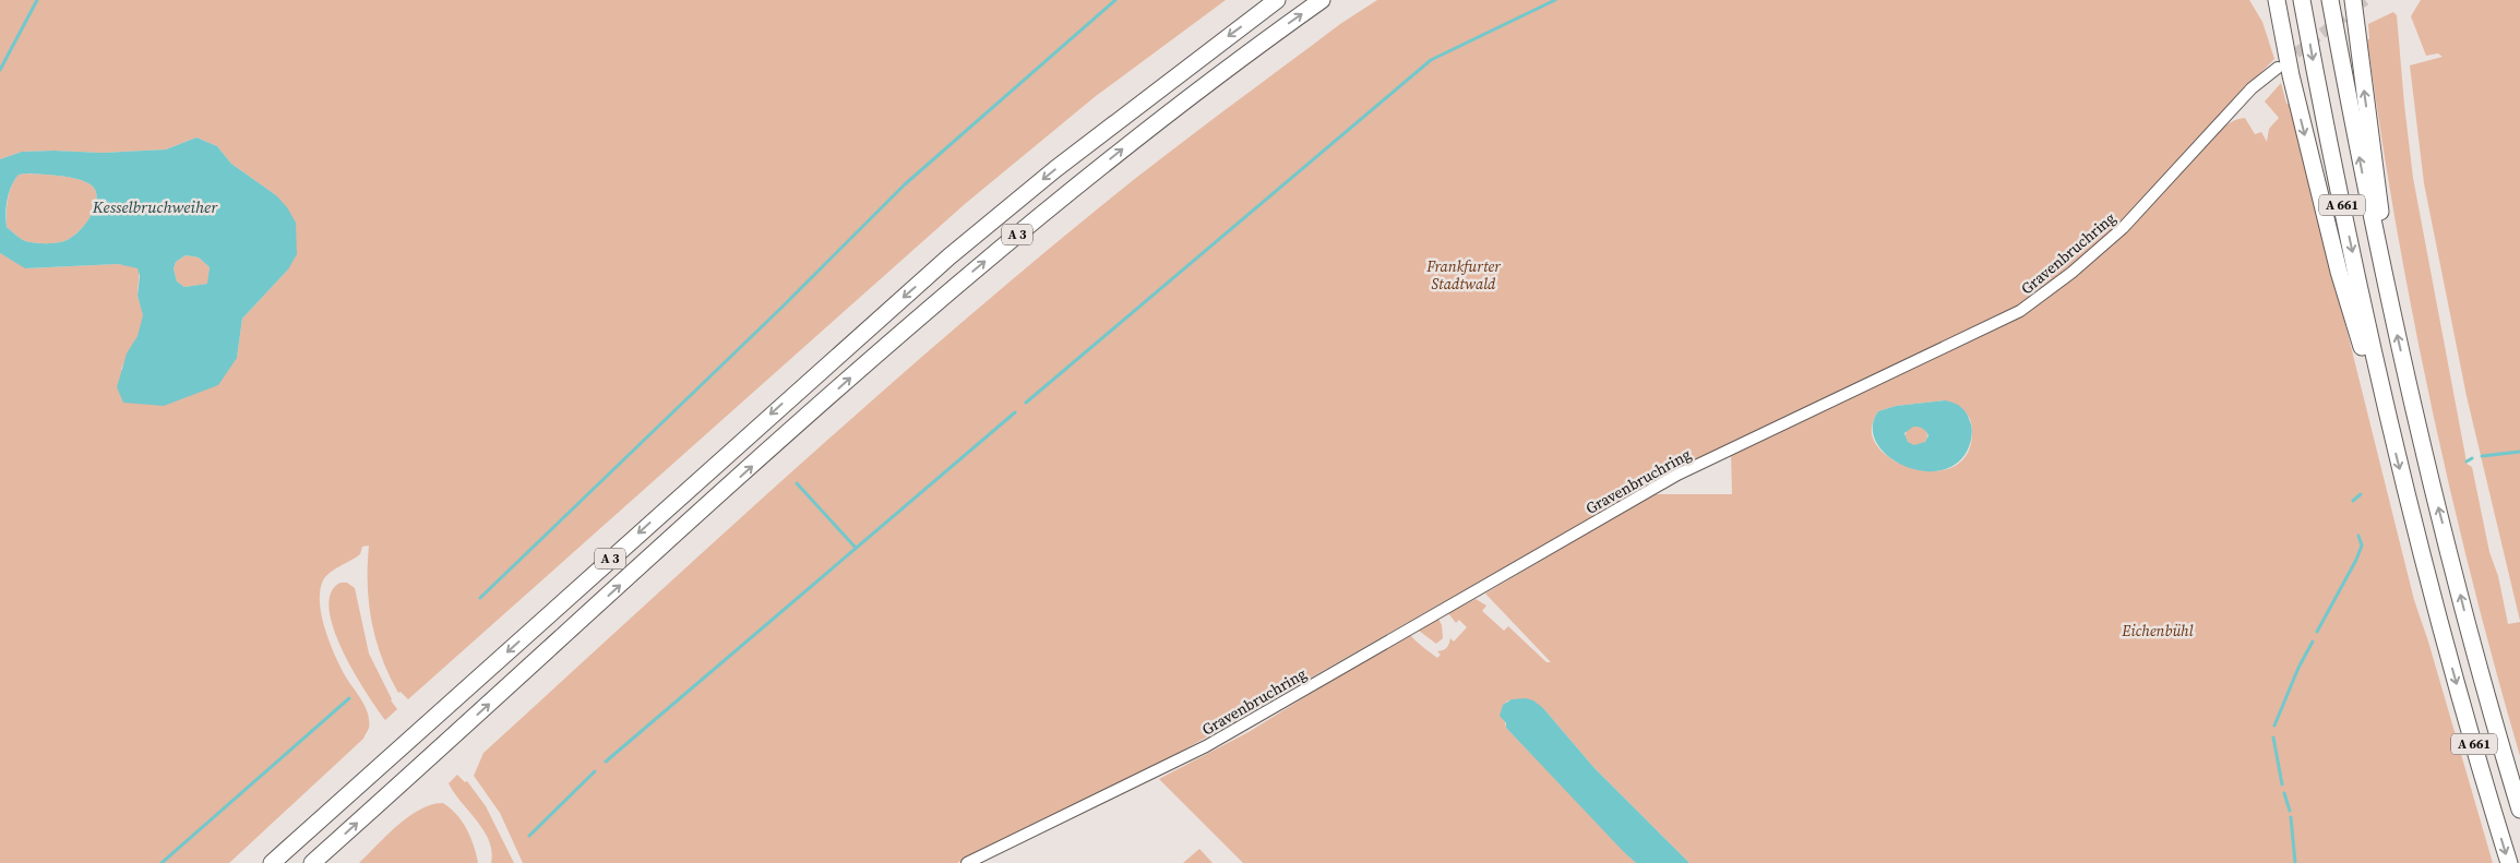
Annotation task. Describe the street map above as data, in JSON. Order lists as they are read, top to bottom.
{
  "streets": {
    "highway": ["A 661", "A 3"],
    "street": ["Gravenbruchring"]
  },
  "water": ["Kesselbruchweiher"],
  "parks": ["Frankfurter Stadtwald", "Eichenbühl"]
}
